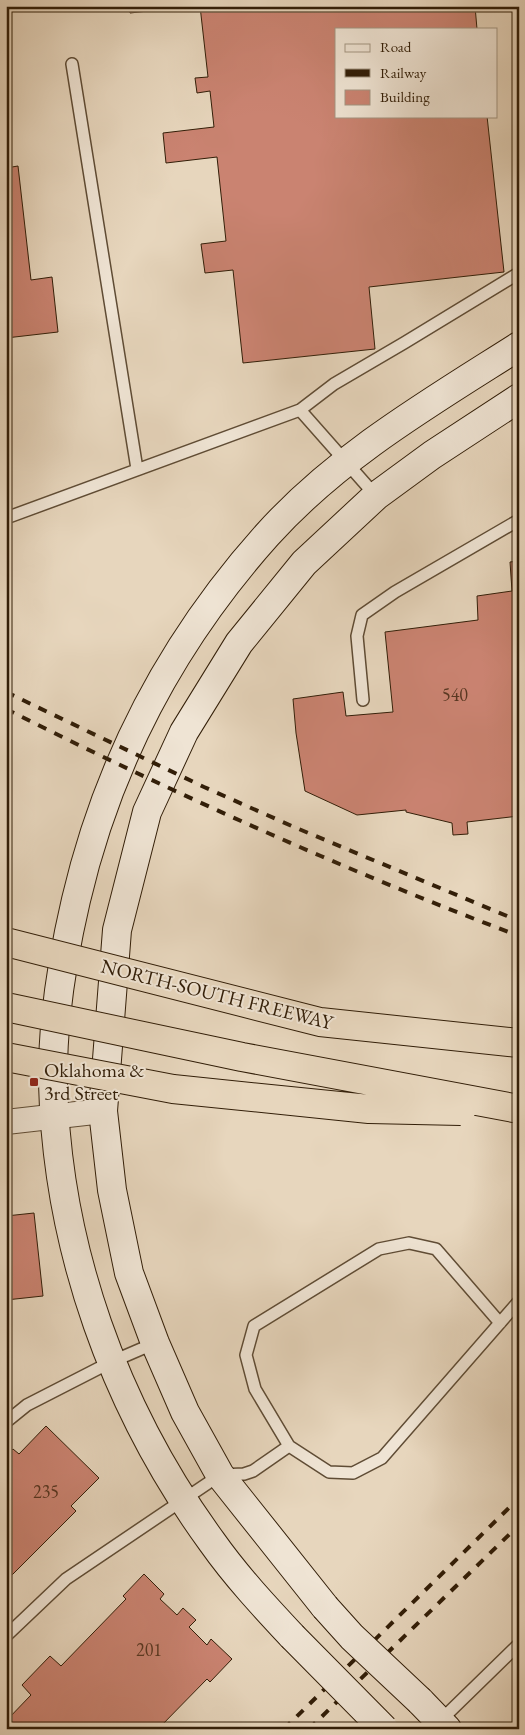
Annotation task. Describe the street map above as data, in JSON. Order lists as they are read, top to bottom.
{
  "streets": {
    "highway": ["NORTH-SOUTH FREEWAY"]
  },
  "places": {
    "transit": ["Oklahoma & 3rd Street"]
  },
  "house_numbers": ["540", "235", "201"],
  "legend": ["Road", "Railway", "Building"]
}
